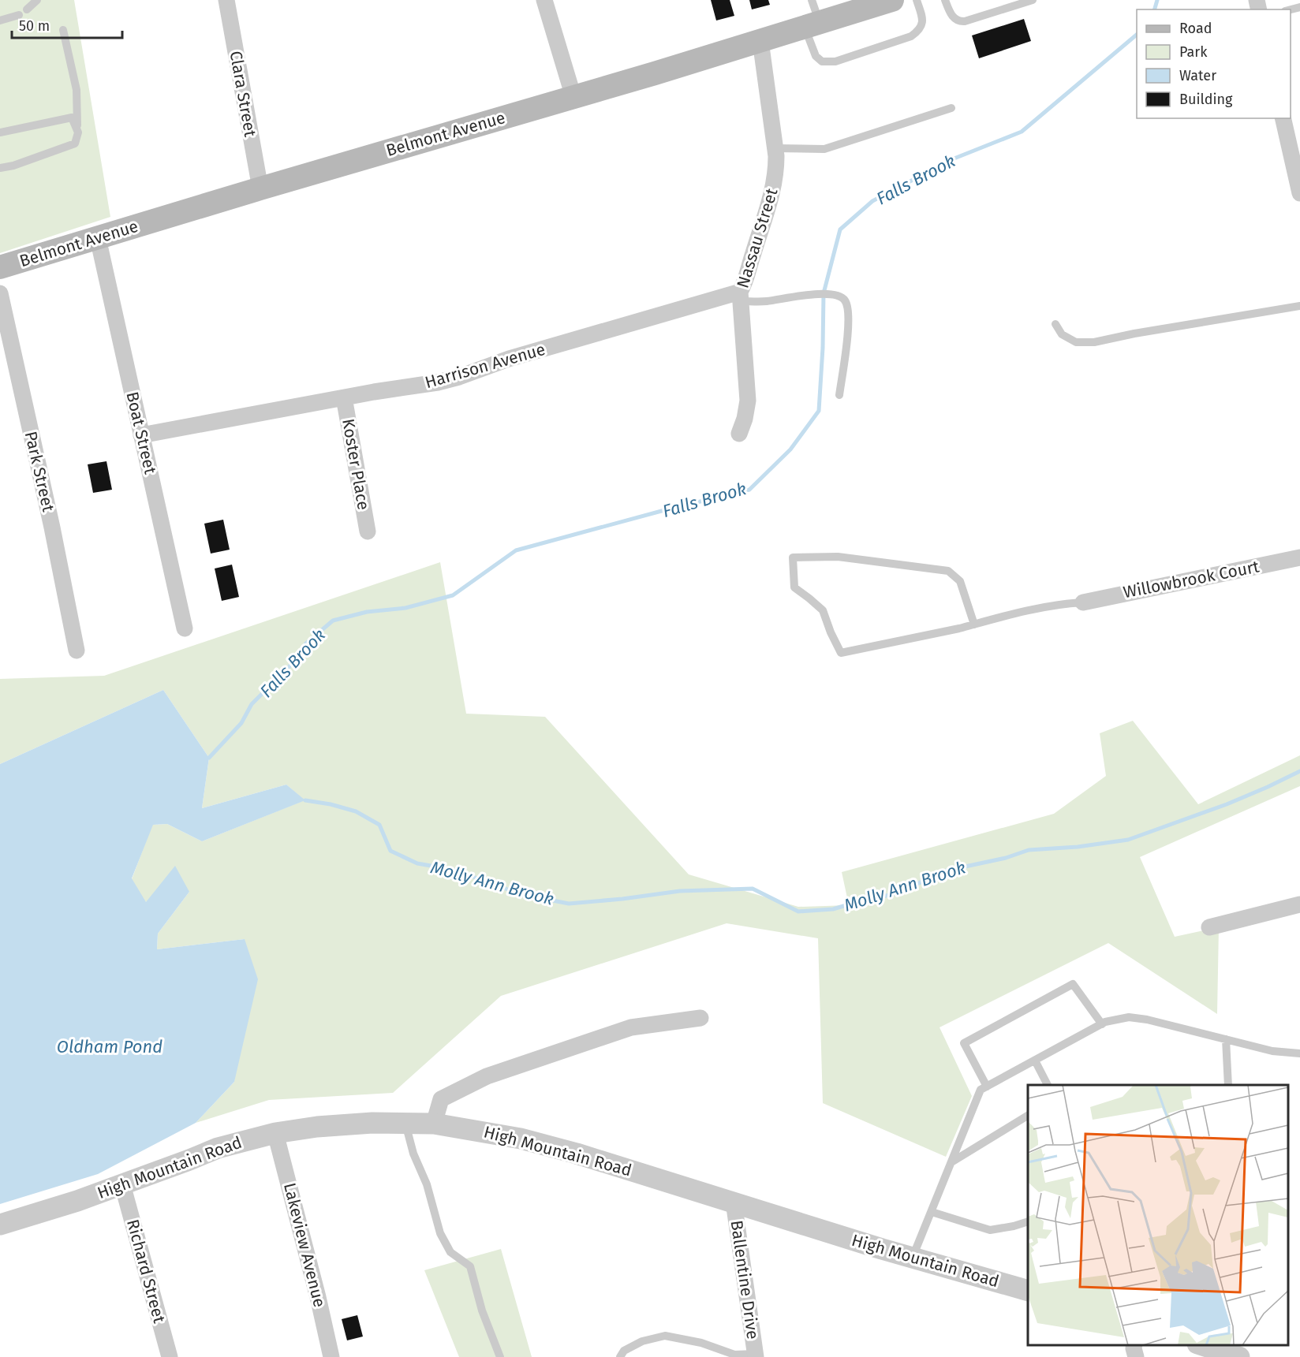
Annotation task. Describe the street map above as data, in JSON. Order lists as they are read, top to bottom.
{
  "streets": {
    "main road": ["Belmont Avenue"],
    "street": [
      "Clara Street",
      "Nassau Street",
      "Harrison Avenue",
      "Boat Street",
      "Koster Place",
      "Park Street",
      "Willowbrook Court",
      "High Mountain Road",
      "Lakeview Avenue",
      "Richard Street",
      "Ballentine Drive"
    ]
  },
  "crossings": [
    ["Clara Street", "Belmont Avenue"],
    ["Belmont Avenue", "Nassau Street"],
    ["Belmont Avenue", "Boat Street"],
    ["Nassau Street", "Harrison Avenue"],
    ["Harrison Avenue", "Boat Street"],
    ["Harrison Avenue", "Koster Place"],
    ["High Mountain Road", "Lakeview Avenue"],
    ["High Mountain Road", "Richard Street"],
    ["High Mountain Road", "Ballentine Drive"]
  ],
  "water": ["Falls Brook", "Molly Ann Brook", "Oldham Pond"],
  "legend": [
    "Road",
    "Park",
    "Water",
    "Building"
  ],
  "scale_bar": "50 m"
}
